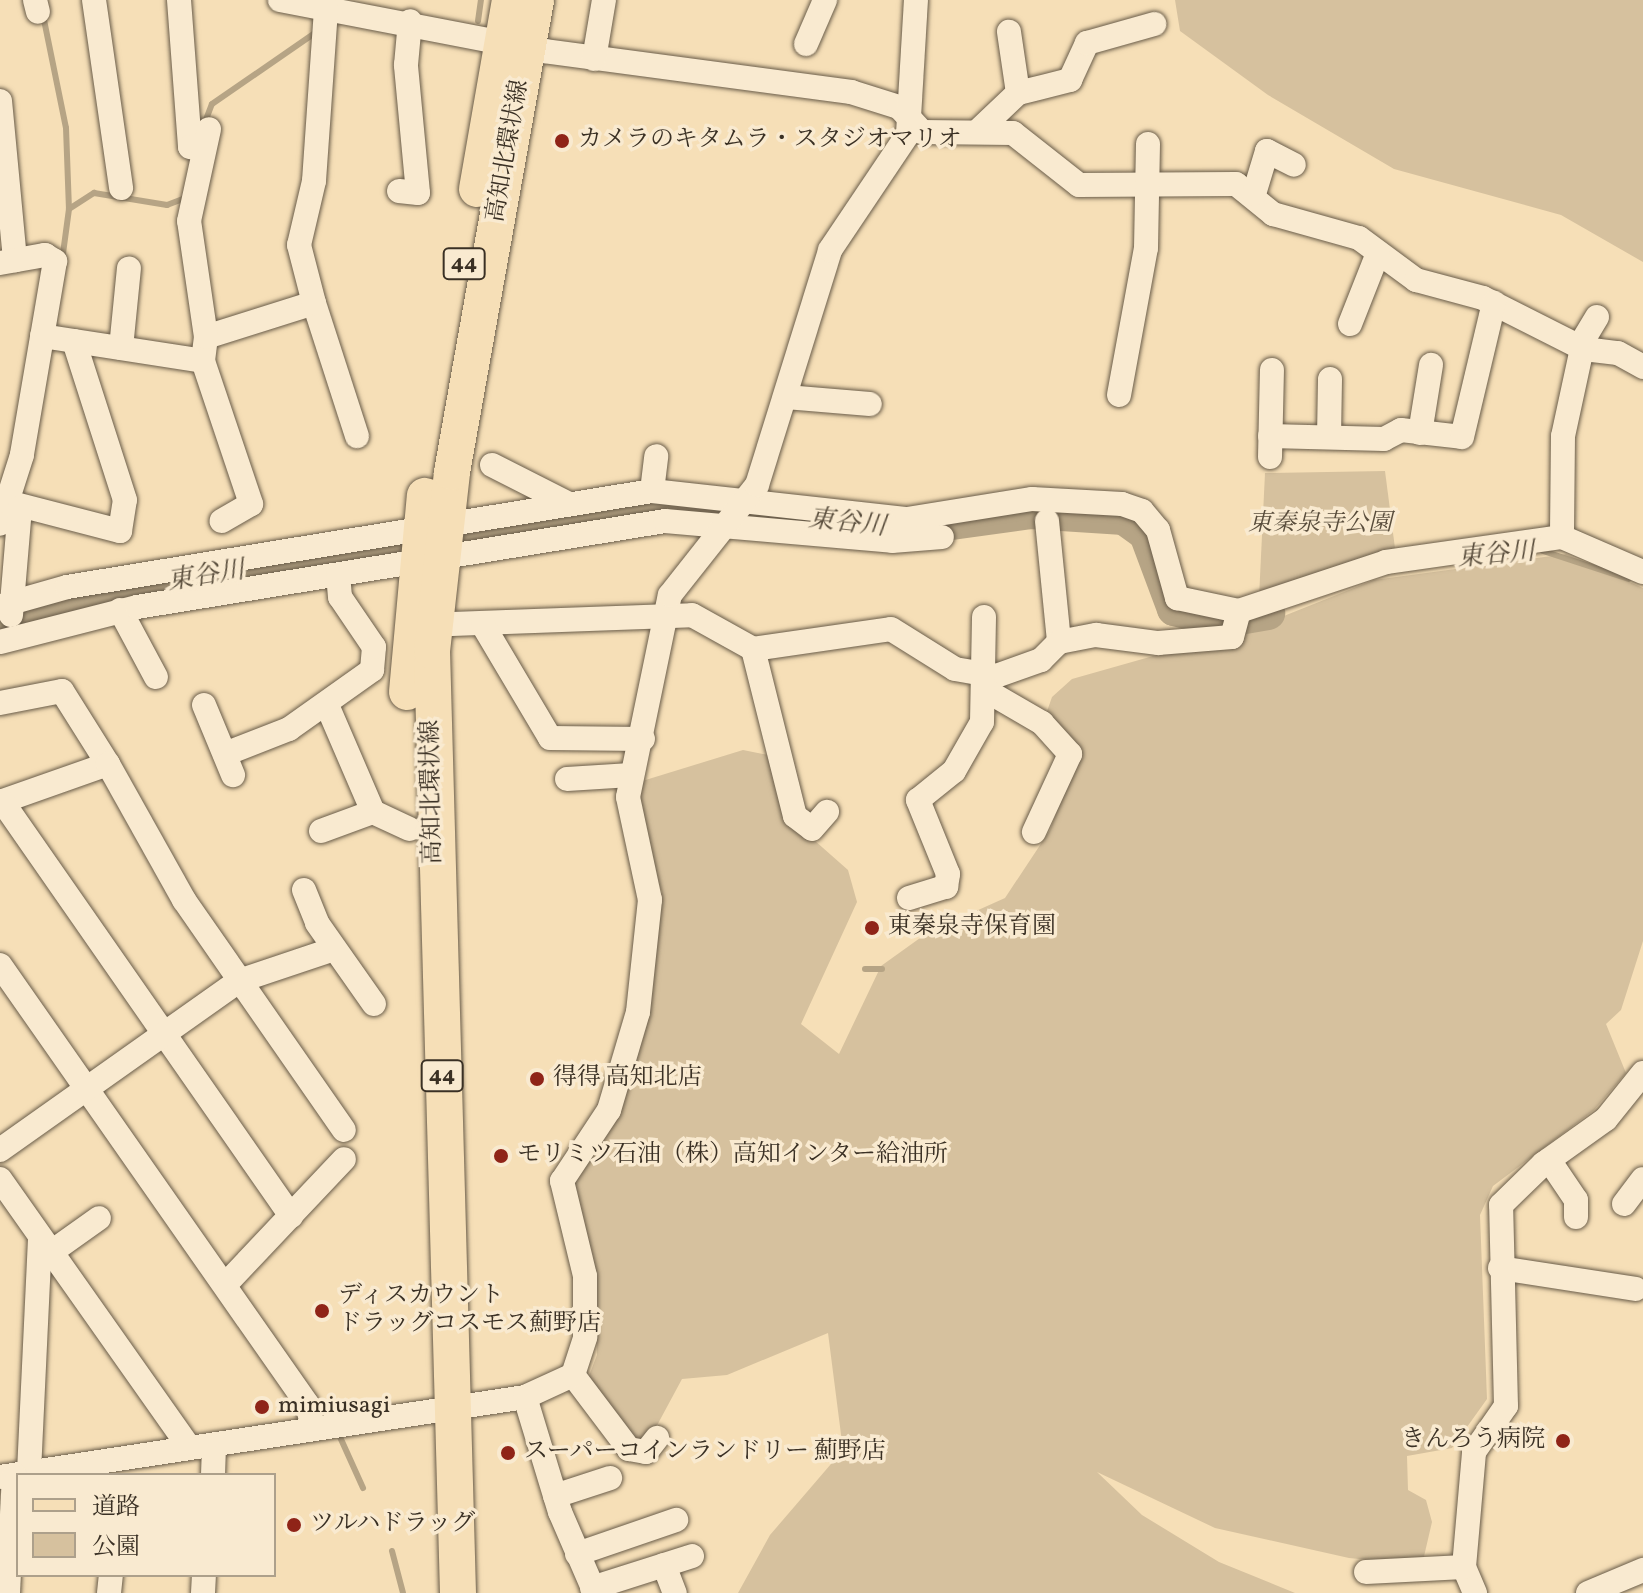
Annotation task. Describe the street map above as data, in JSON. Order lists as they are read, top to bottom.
{
  "streets": {
    "main road": ["高知北環状線", "44"]
  },
  "water": ["東谷川"],
  "parks": ["東秦泉寺公園"],
  "places": [
    "カメラのキタムラ・スタジオマリオ",
    "東秦泉寺保育園",
    "得得 高知北店",
    "モリミツ石油（株）高知インター給油所",
    "ディスカウント ドラッグコスモス薊野店",
    "mimiusagi",
    "きんろう病院",
    "スーパーコインランドリー 薊野店",
    "ツルハドラッグ"
  ],
  "legend": ["道路", "公園"]
}
